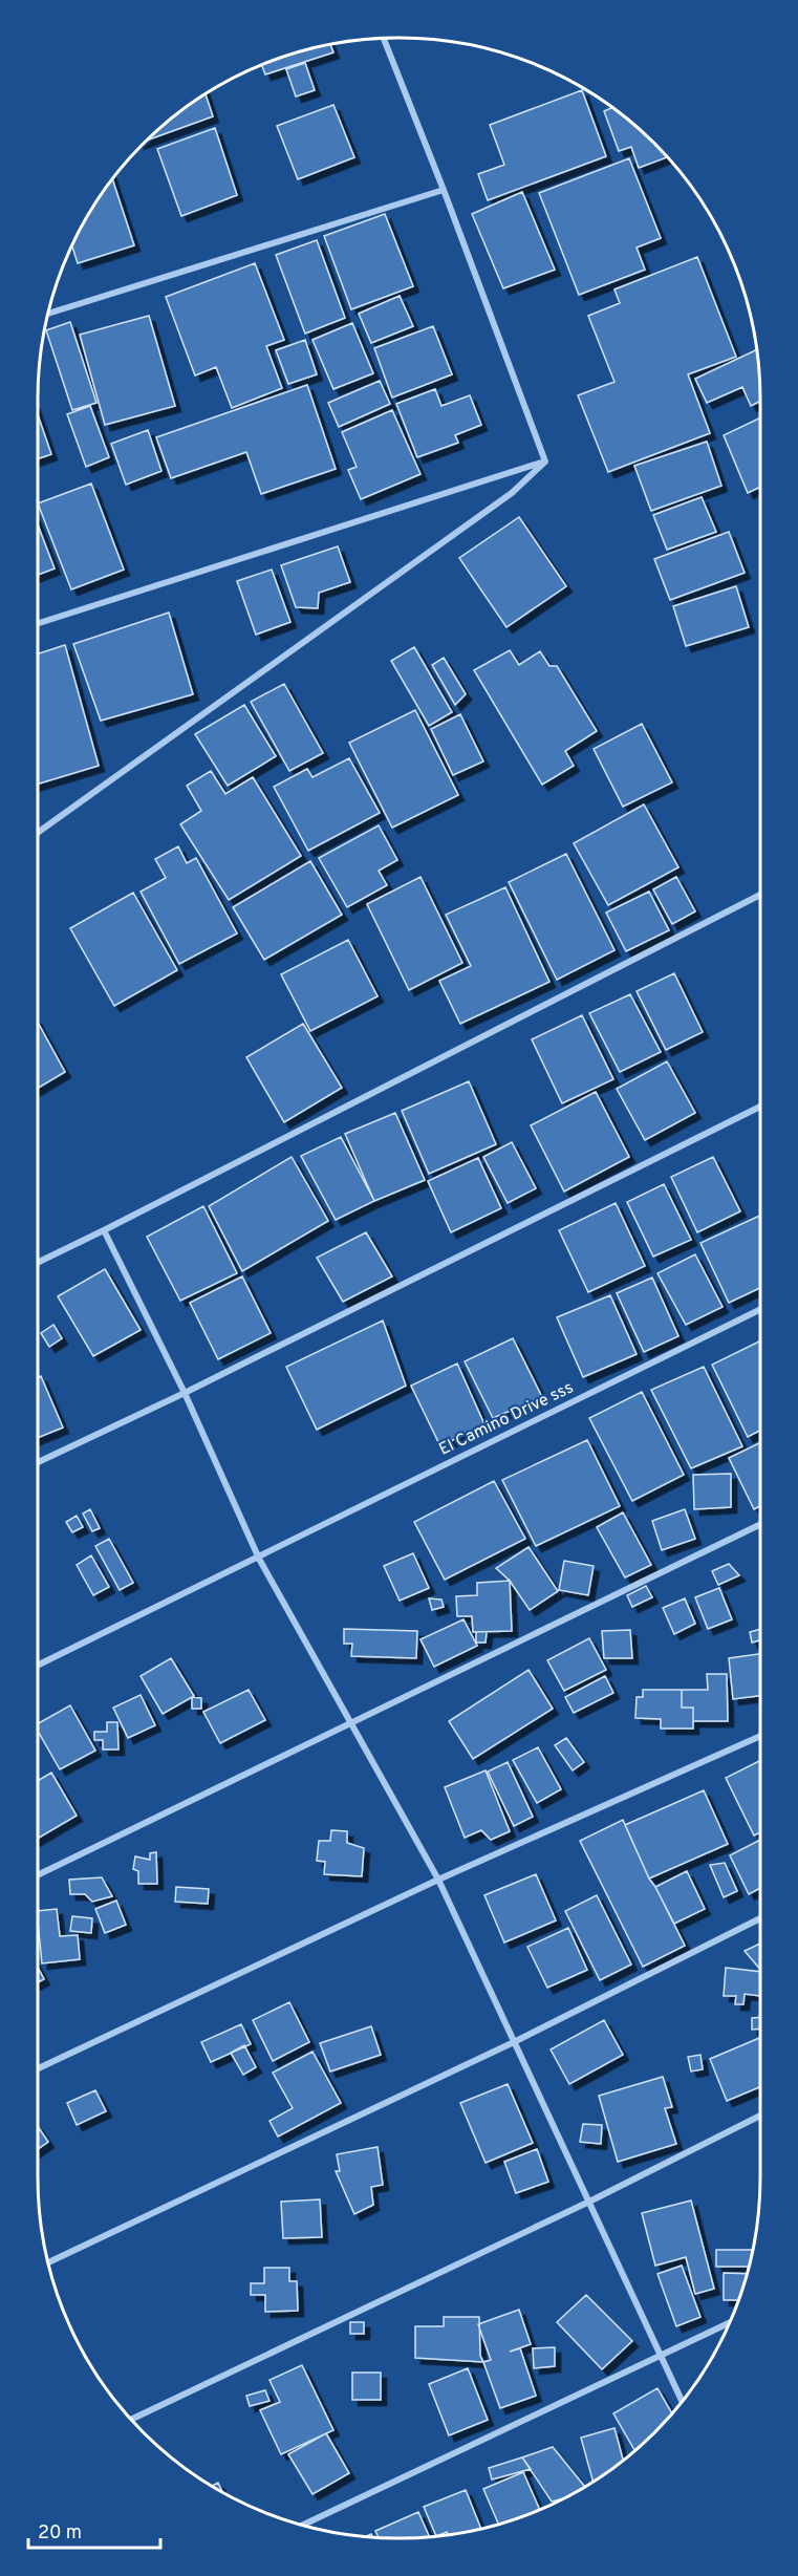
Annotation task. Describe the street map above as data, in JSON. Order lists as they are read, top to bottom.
{
  "streets": {
    "street": ["El Camino Drive sss"]
  },
  "scale_bar": "20 m"
}
